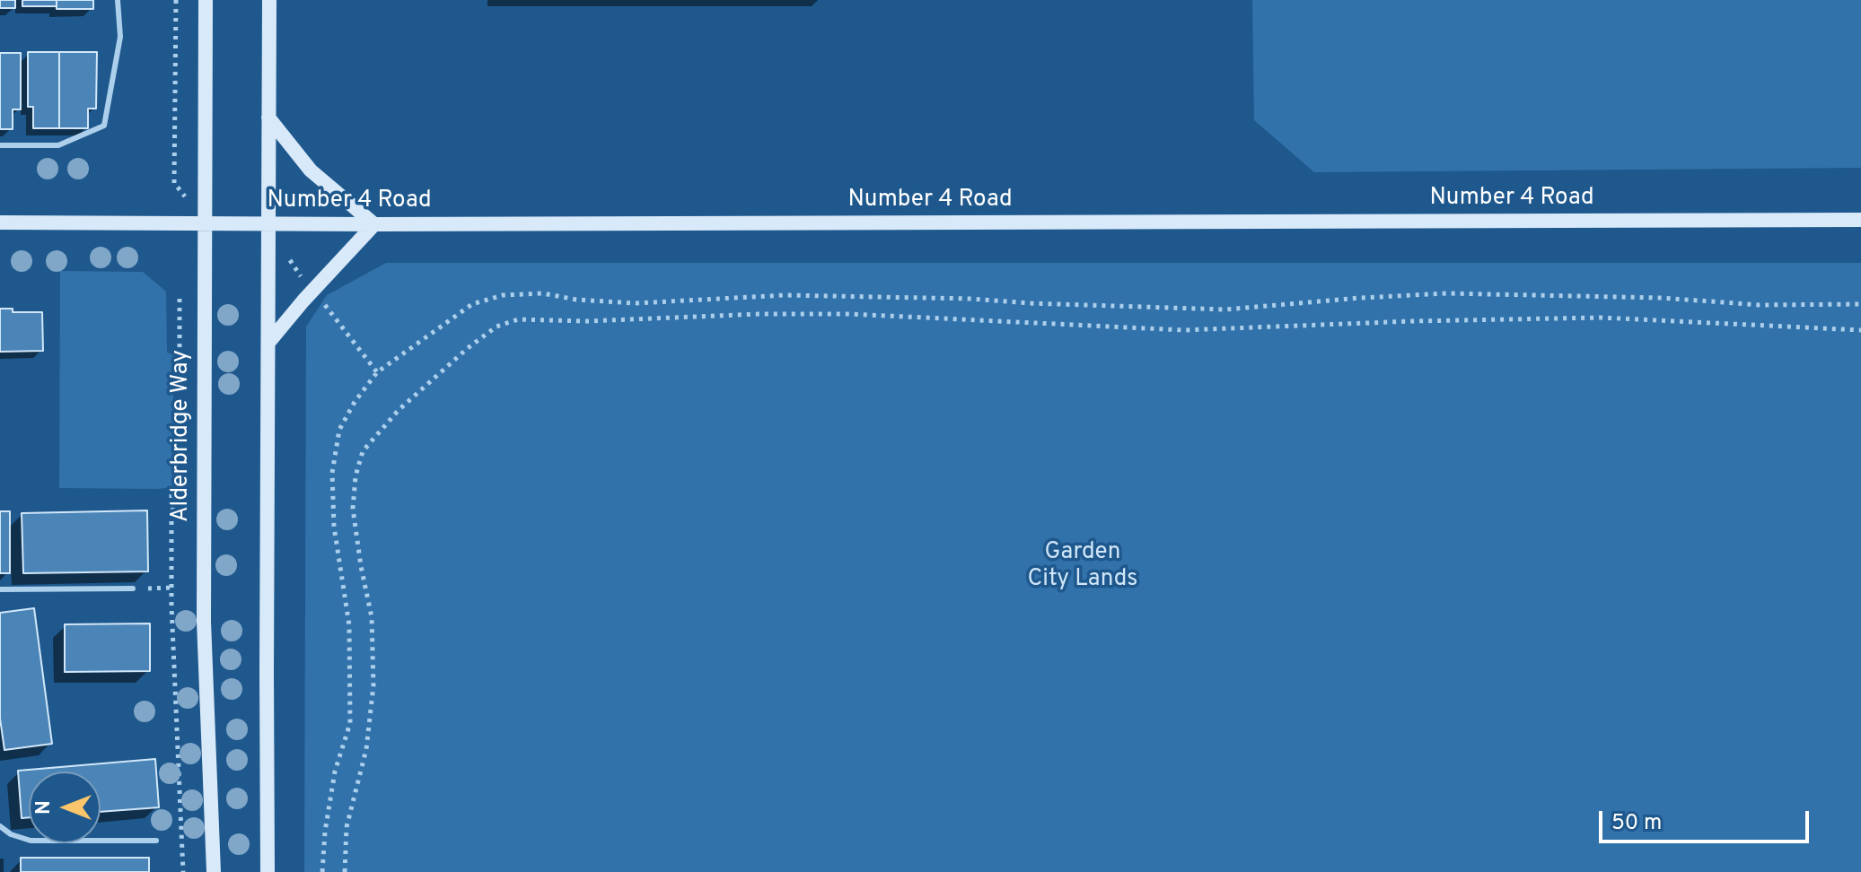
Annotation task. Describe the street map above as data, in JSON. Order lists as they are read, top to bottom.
{
  "streets": {
    "main road": ["Number 4 Road", "Alderbridge Way"]
  },
  "crossings": [
    ["Number 4 Road", "Alderbridge Way"]
  ],
  "parks": ["Garden City Lands"],
  "scale_bar": "50 m",
  "north": "left"
}
